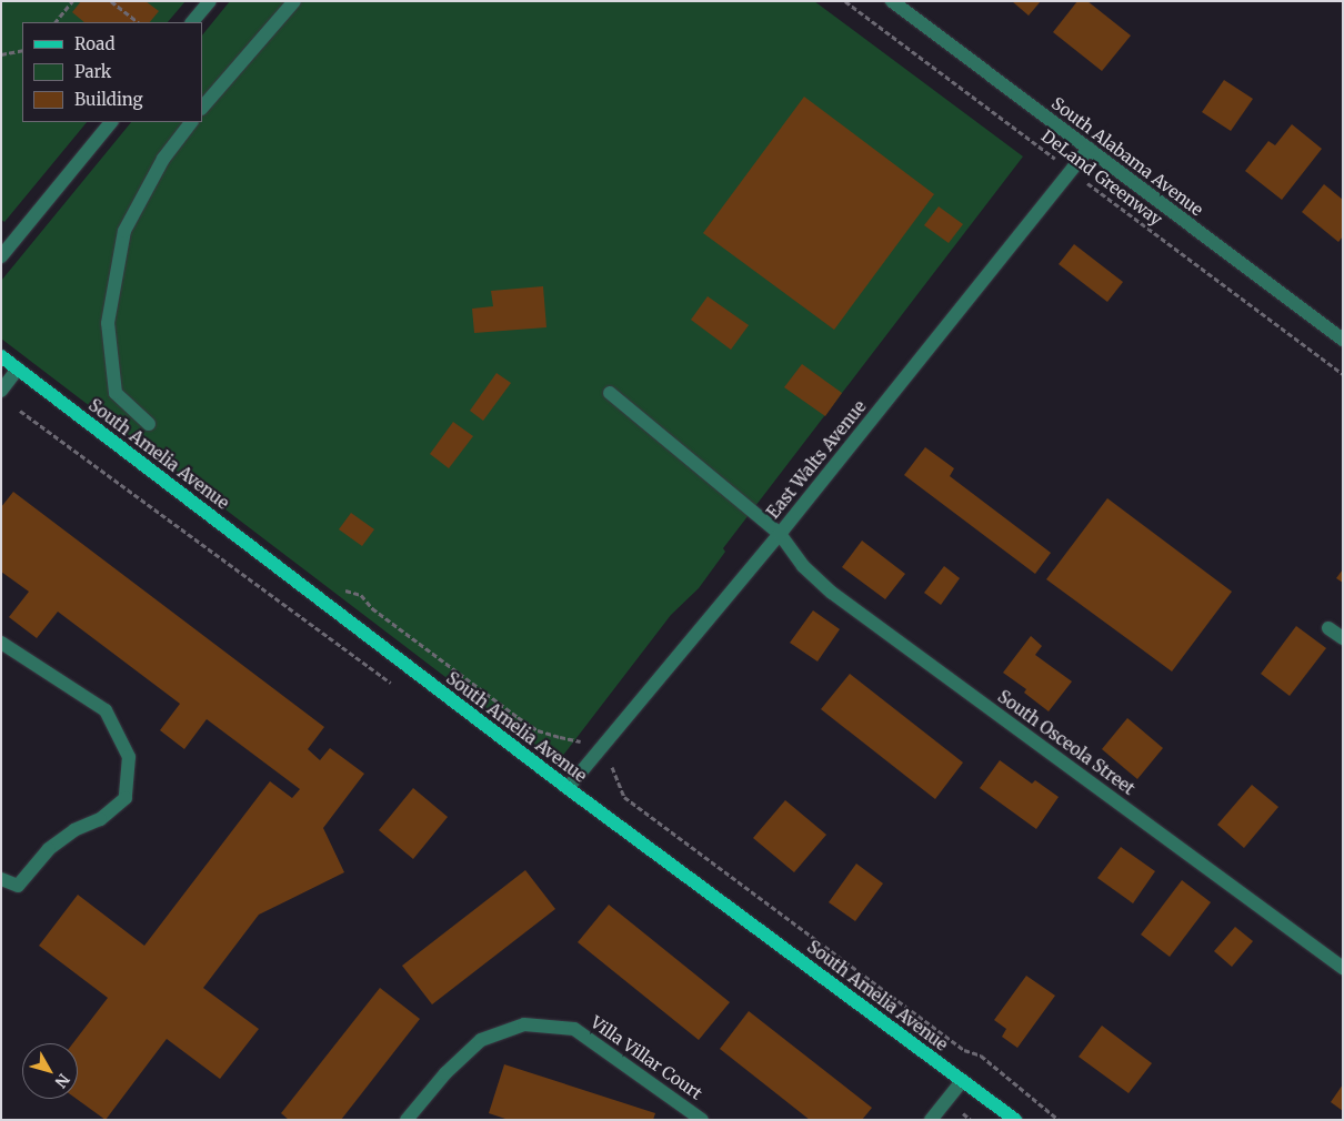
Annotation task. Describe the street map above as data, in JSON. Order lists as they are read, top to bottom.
{
  "streets": {
    "main road": ["South Amelia Avenue"],
    "street": [
      "South Alabama Avenue",
      "East Walts Avenue",
      "South Osceola Street",
      "Villa Villar Court"
    ],
    "path": ["DeLand Greenway"]
  },
  "crossings": [
    ["South Alabama Avenue", "East Walts Avenue"],
    ["DeLand Greenway", "East Walts Avenue"],
    ["South Amelia Avenue", "East Walts Avenue"],
    ["East Walts Avenue", "South Osceola Street"]
  ],
  "legend": ["Road", "Park", "Building"],
  "north": "bottom right"
}
